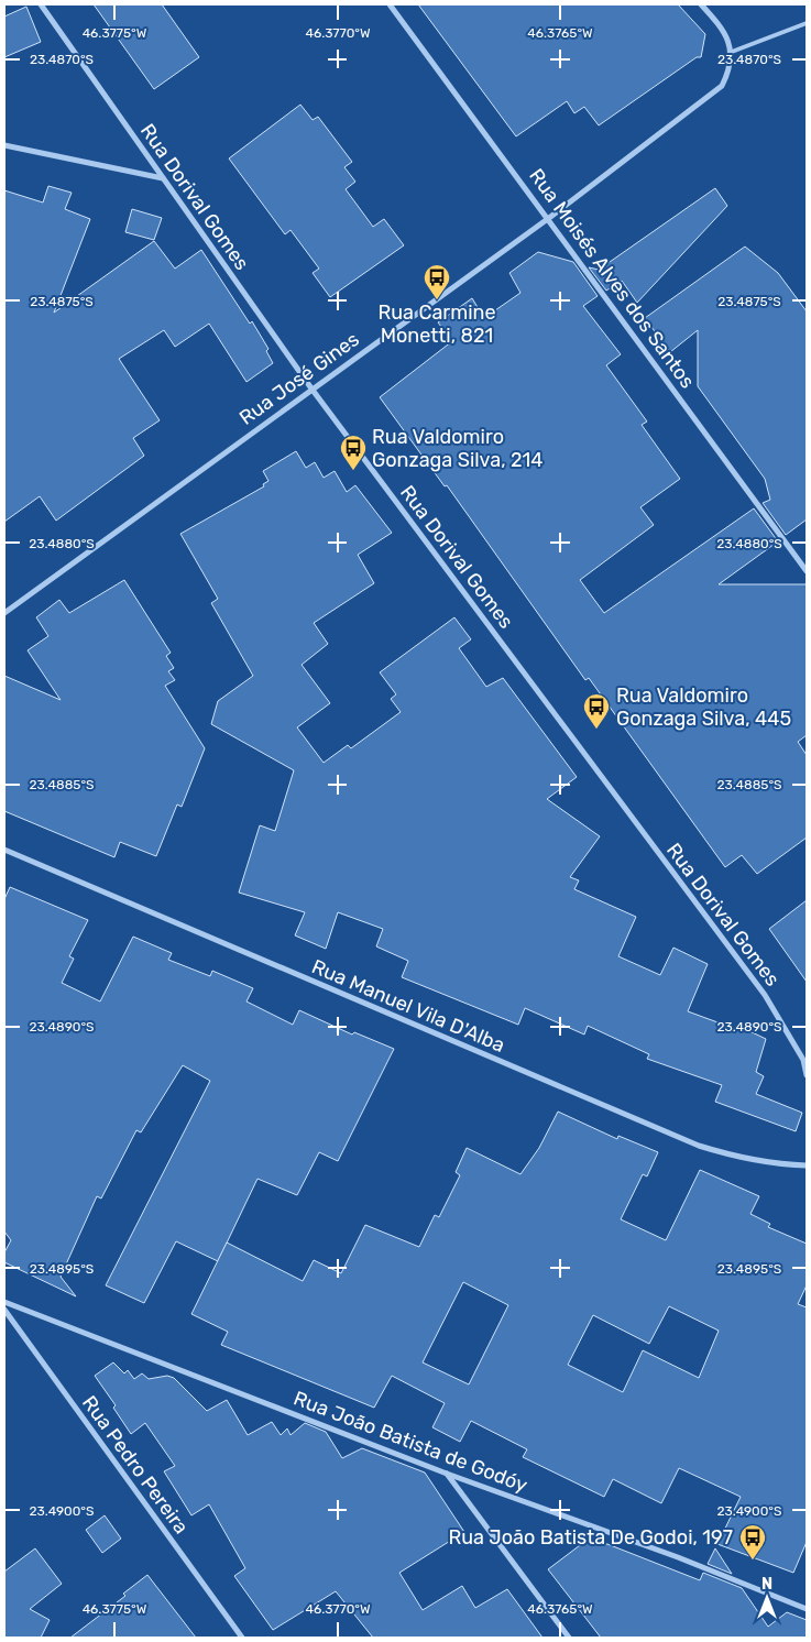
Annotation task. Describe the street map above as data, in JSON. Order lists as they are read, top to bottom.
{
  "streets": {
    "street": [
      "Rua Dorival Gomes",
      "Rua Moisés Alves dos Santos",
      "Rua José Gines",
      "Rua Manuel Vila D'Alba",
      "Rua João Batista de Godóy",
      "Rua Pedro Pereira"
    ]
  },
  "crossings": [
    ["Rua Dorival Gomes", "Rua José Gines"],
    ["Rua Moisés Alves dos Santos", "Rua José Gines"]
  ],
  "places": {
    "bus stop": [
      "Rua Carmine Monetti, 821",
      "Rua Valdomiro Gonzaga Silva, 214",
      "Rua Valdomiro Gonzaga Silva, 445",
      "Rua João Batista De Godoi, 197"
    ]
  },
  "north": "top",
  "coordinates": [
    "46.3775°W",
    "46.3770°W",
    "46.3765°W",
    "23.4870°S",
    "23.4875°S",
    "23.4880°S",
    "23.4885°S",
    "23.4890°S",
    "23.4895°S",
    "23.4900°S"
  ]
}
